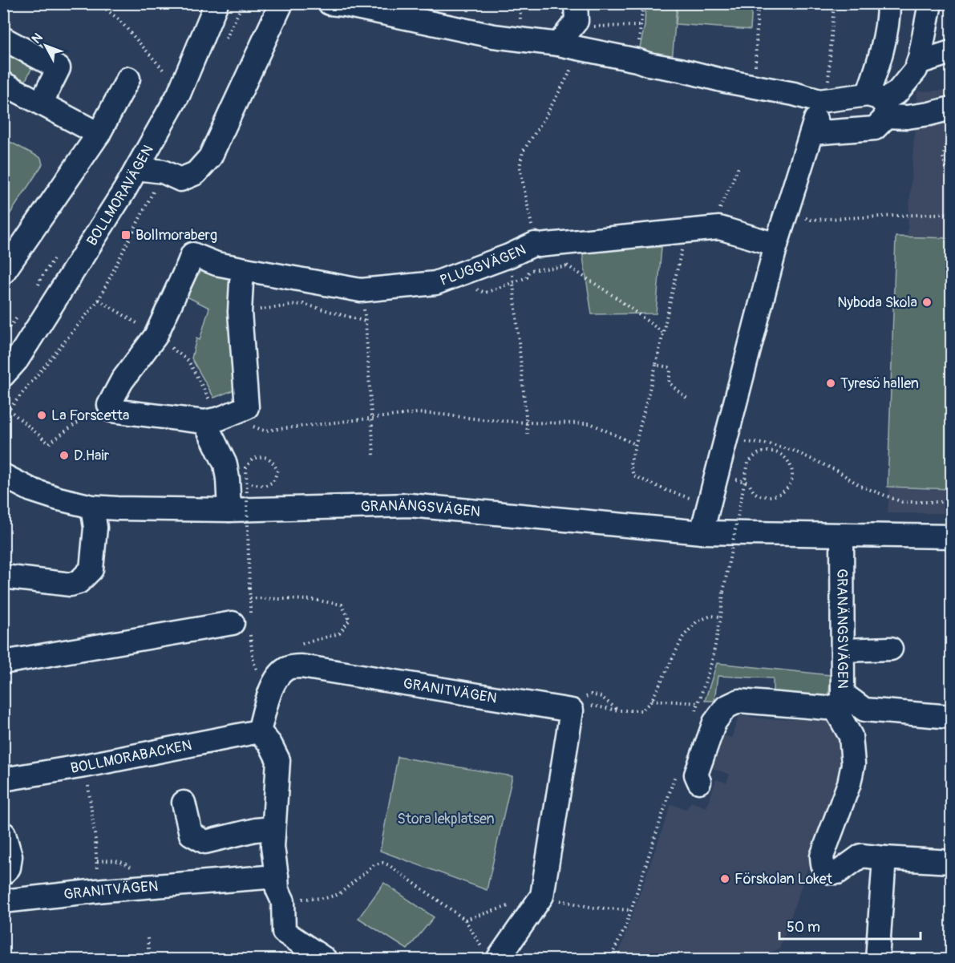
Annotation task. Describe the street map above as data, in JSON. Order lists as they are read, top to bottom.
{
  "streets": {
    "street": [
      "BOLLMORAVÄGEN",
      "PLUGGVÄGEN",
      "GRANÄNGSVÄGEN",
      "GRANITVÄGEN",
      "BOLLMORABACKEN"
    ]
  },
  "crossings": [
    ["GRANITVÄGEN", "BOLLMORABACKEN"]
  ],
  "parks": ["Stora lekplatsen"],
  "places": {
    "transit": ["Bollmoraberg"],
    "other": [
      "Nyboda Skola",
      "Tyresö hallen",
      "La Forscetta",
      "D.Hair",
      "Förskolan Loket"
    ]
  },
  "scale_bar": "50 m",
  "north": "top left"
}
